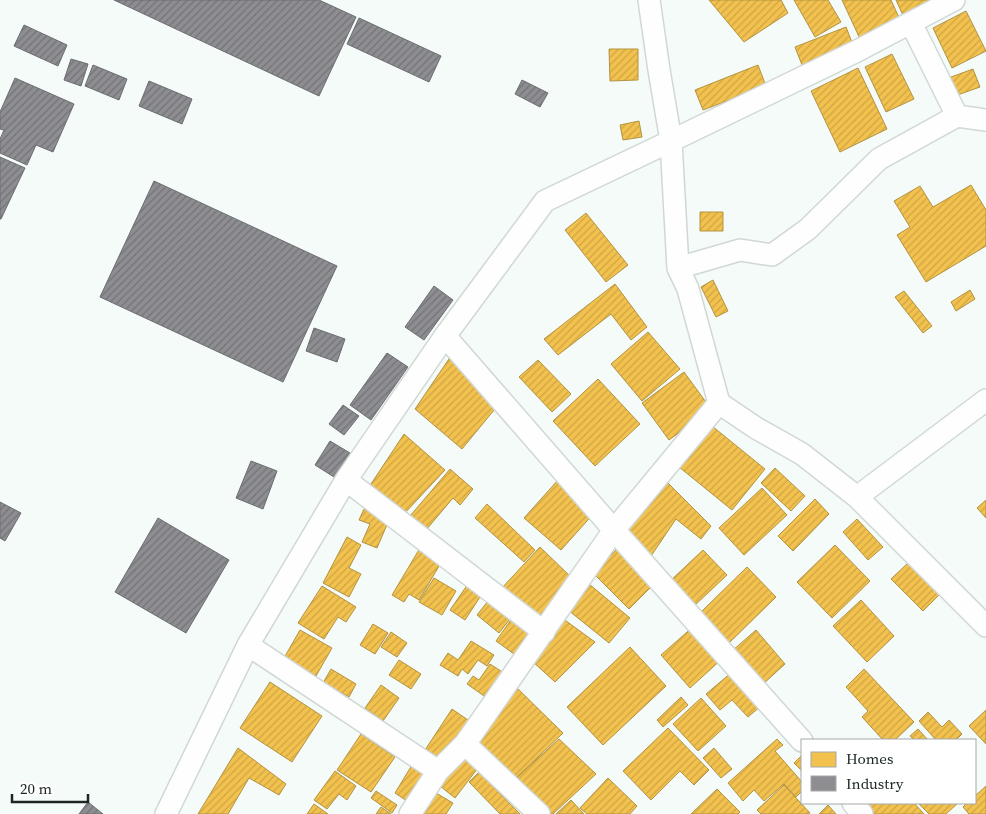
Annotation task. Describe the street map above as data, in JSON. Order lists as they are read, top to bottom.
{
  "legend": ["Homes", "Industry"],
  "scale_bar": "20 m"
}
